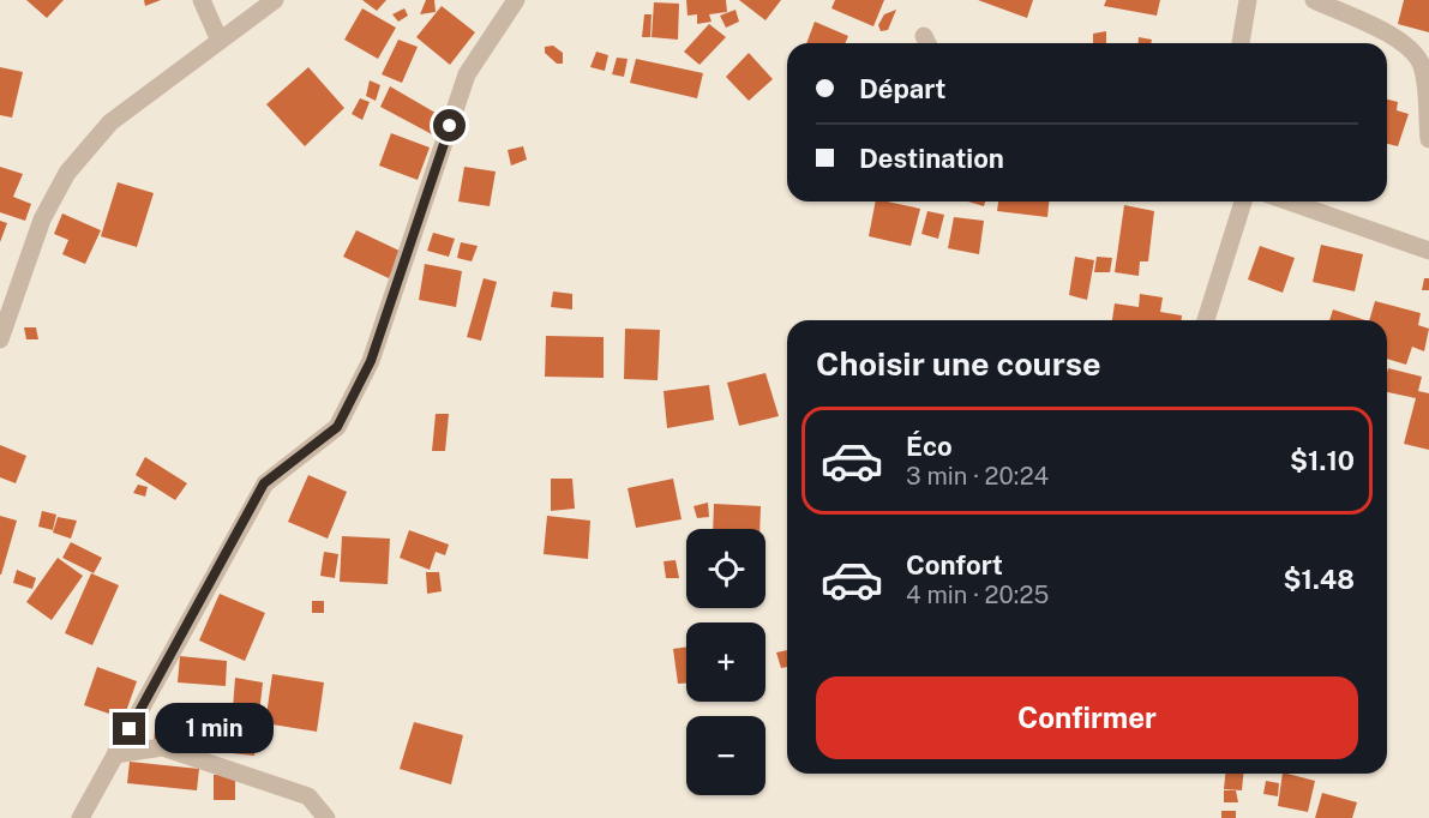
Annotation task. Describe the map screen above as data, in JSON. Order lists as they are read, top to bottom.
{
  "page": {
    "banner": ["Départ", "Destination"],
    "heading": "Choisir une course",
    "list": [
      {
        "name": "Éco",
        "note": "3 min · 20:24",
        "value": "$1.10"
      },
      {
        "name": "Confort",
        "note": "4 min · 20:25",
        "value": "$1.48"
      }
    ],
    "map_buttons": ["+", "−"],
    "buttons": "Confirmer",
    "bubble": "1 min"
  }
}
